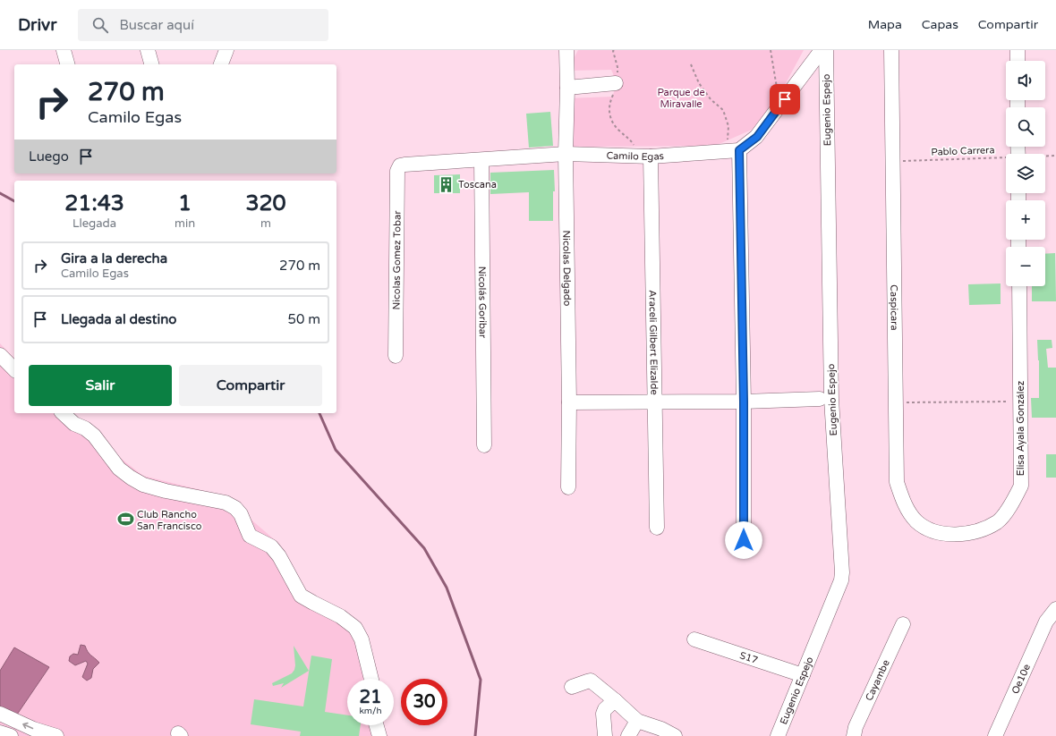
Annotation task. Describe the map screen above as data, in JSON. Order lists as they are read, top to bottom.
{
  "streets": {
    "street": [
      "Eugenio Espejo",
      "Camilo Egas",
      "Nicolas Gomez Tobar",
      "Nicolas Delgado",
      "Nicolás Goribar",
      "Caspicara",
      "Araceli Gilbert Elizalde",
      "Elisa Ayala González",
      "S17",
      "Oe10e",
      "Cayambe"
    ],
    "path": ["Pablo Carrera"]
  },
  "crossings": [
    ["Eugenio Espejo", "S17"],
    ["Pablo Carrera", "Caspicara"],
    ["Camilo Egas", "Nicolas Gomez Tobar"],
    ["Camilo Egas", "Nicolas Delgado"],
    ["Camilo Egas", "Nicolás Goribar"],
    ["Camilo Egas", "Araceli Gilbert Elizalde"],
    ["Caspicara", "Elisa Ayala González"]
  ],
  "parks": ["Parque de Miravalle"],
  "places": {
    "building": ["Toscana"],
    "sports": ["Club Rancho San Francisco"]
  },
  "page": {
    "header": "Drivr",
    "search": "Buscar aquí",
    "nav": ["Mapa", "Capas", "Compartir"],
    "map_buttons": ["+", "−"],
    "turn": ["270 m", "Camilo Egas"],
    "then": "Luego",
    "eta": [
      "21:43",
      "Llegada",
      "1",
      "min",
      "320",
      "m"
    ],
    "list": [
      {
        "name": "Gira a la derecha",
        "note": "Camilo Egas",
        "value": "270 m"
      },
      {
        "name": "Llegada al destino",
        "value": "50 m"
      }
    ],
    "buttons": ["Salir", "Compartir"],
    "speed": "21 km/h",
    "limit": "30"
  }
}
